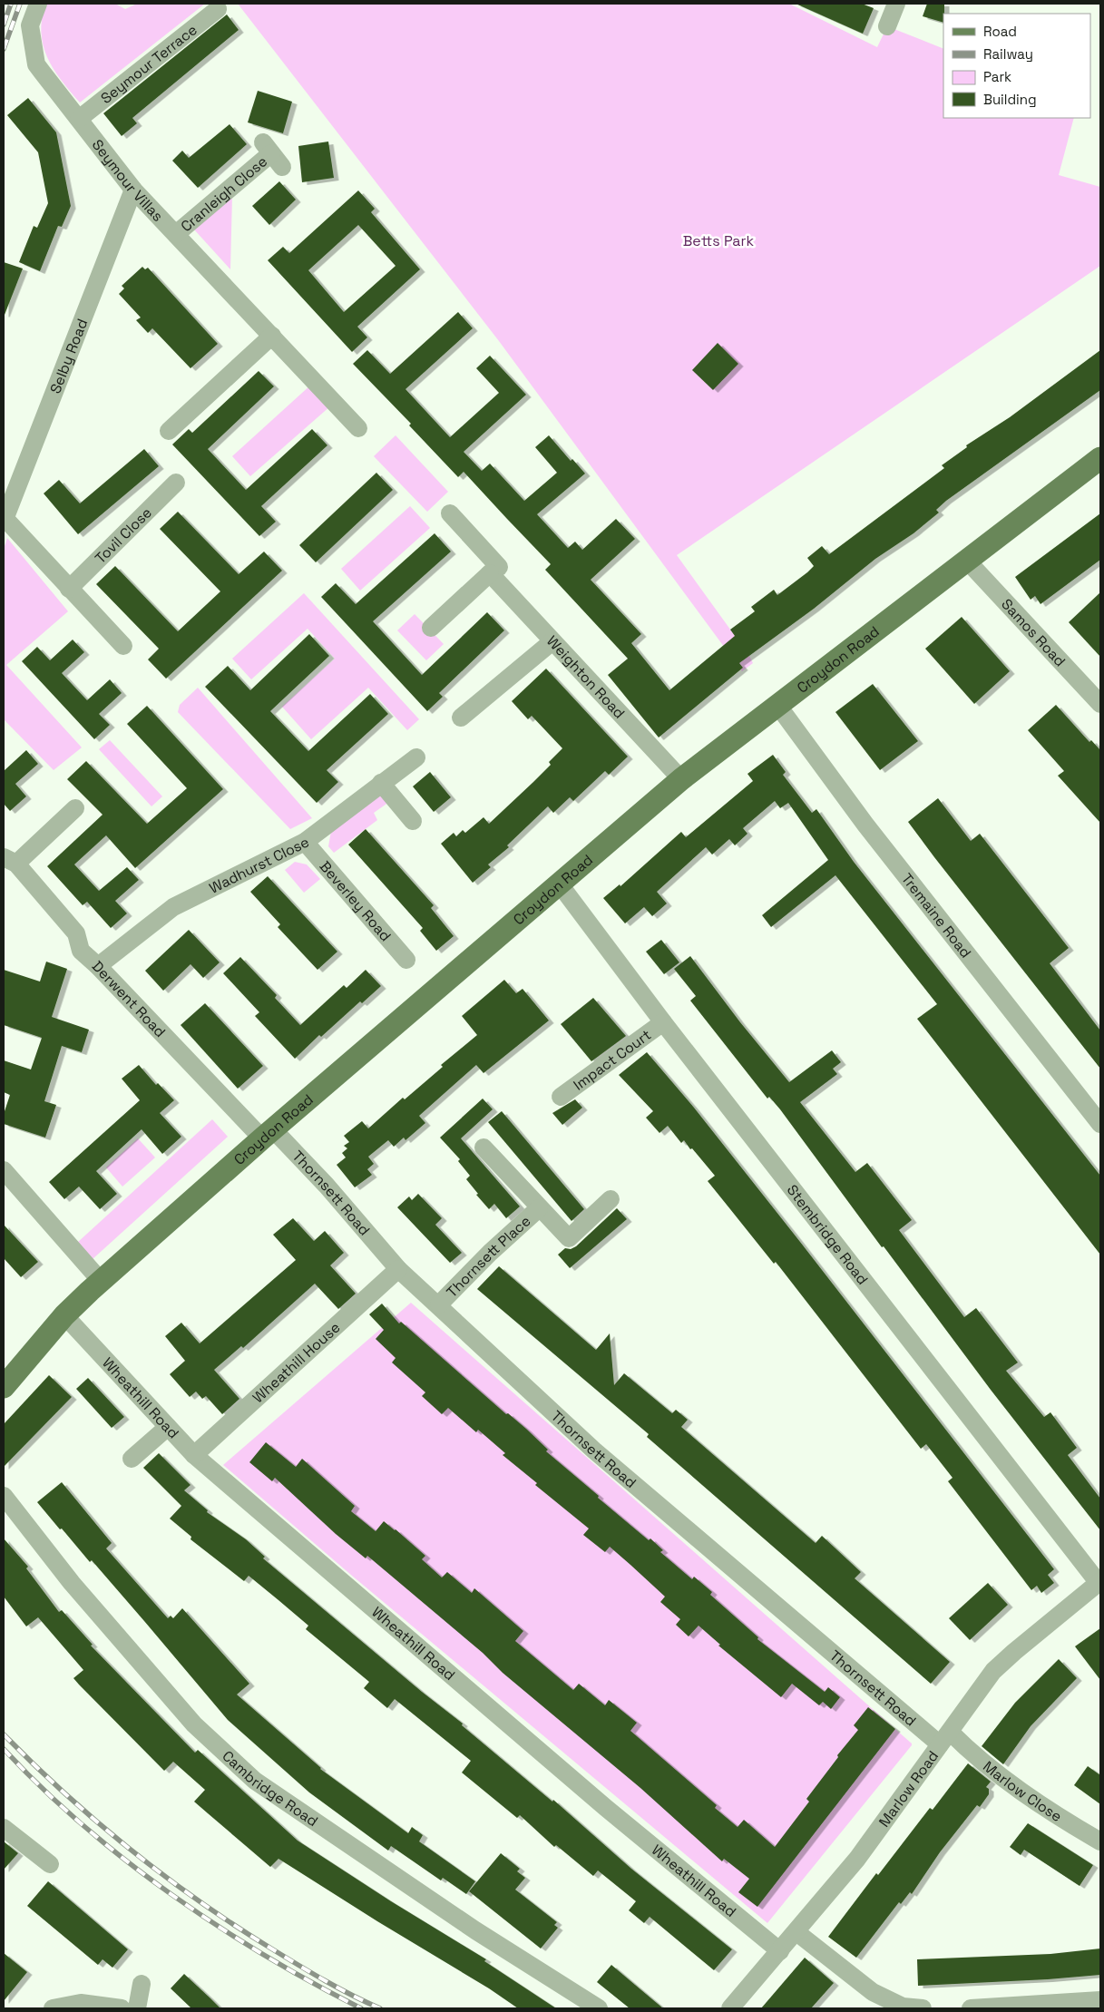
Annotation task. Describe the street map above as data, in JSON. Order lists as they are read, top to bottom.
{
  "streets": {
    "main road": ["Croydon Road"],
    "street": [
      "Seymour Terrace",
      "Seymour Villas",
      "Cranleigh Close",
      "Selby Road",
      "Tovil Close",
      "Samos Road",
      "Weighton Road",
      "Wadhurst Close",
      "Beverley Road",
      "Tremaine Road",
      "Derwent Road",
      "Impact Court",
      "Thornsett Road",
      "Stembridge Road",
      "Thornsett Place",
      "Wheathill House",
      "Wheathill Road",
      "Cambridge Road",
      "Marlow Road",
      "Marlow Close"
    ]
  },
  "crossings": [
    ["Seymour Terrace", "Seymour Villas"],
    ["Seymour Villas", "Cranleigh Close"],
    ["Seymour Villas", "Selby Road"],
    ["Samos Road", "Croydon Road"],
    ["Croydon Road", "Weighton Road"],
    ["Croydon Road", "Tremaine Road"],
    ["Croydon Road", "Derwent Road"],
    ["Croydon Road", "Thornsett Road"],
    ["Croydon Road", "Stembridge Road"],
    ["Croydon Road", "Wheathill Road"],
    ["Wadhurst Close", "Beverley Road"],
    ["Wadhurst Close", "Derwent Road"],
    ["Derwent Road", "Thornsett Road"],
    ["Impact Court", "Stembridge Road"],
    ["Thornsett Road", "Thornsett Place"],
    ["Thornsett Road", "Wheathill House"],
    ["Thornsett Road", "Marlow Road"],
    ["Thornsett Road", "Marlow Close"],
    ["Stembridge Road", "Marlow Road"],
    ["Wheathill House", "Wheathill Road"],
    ["Wheathill Road", "Marlow Road"],
    ["Marlow Road", "Marlow Close"]
  ],
  "parks": ["Betts Park"],
  "legend": [
    "Road",
    "Railway",
    "Park",
    "Building"
  ]
}
